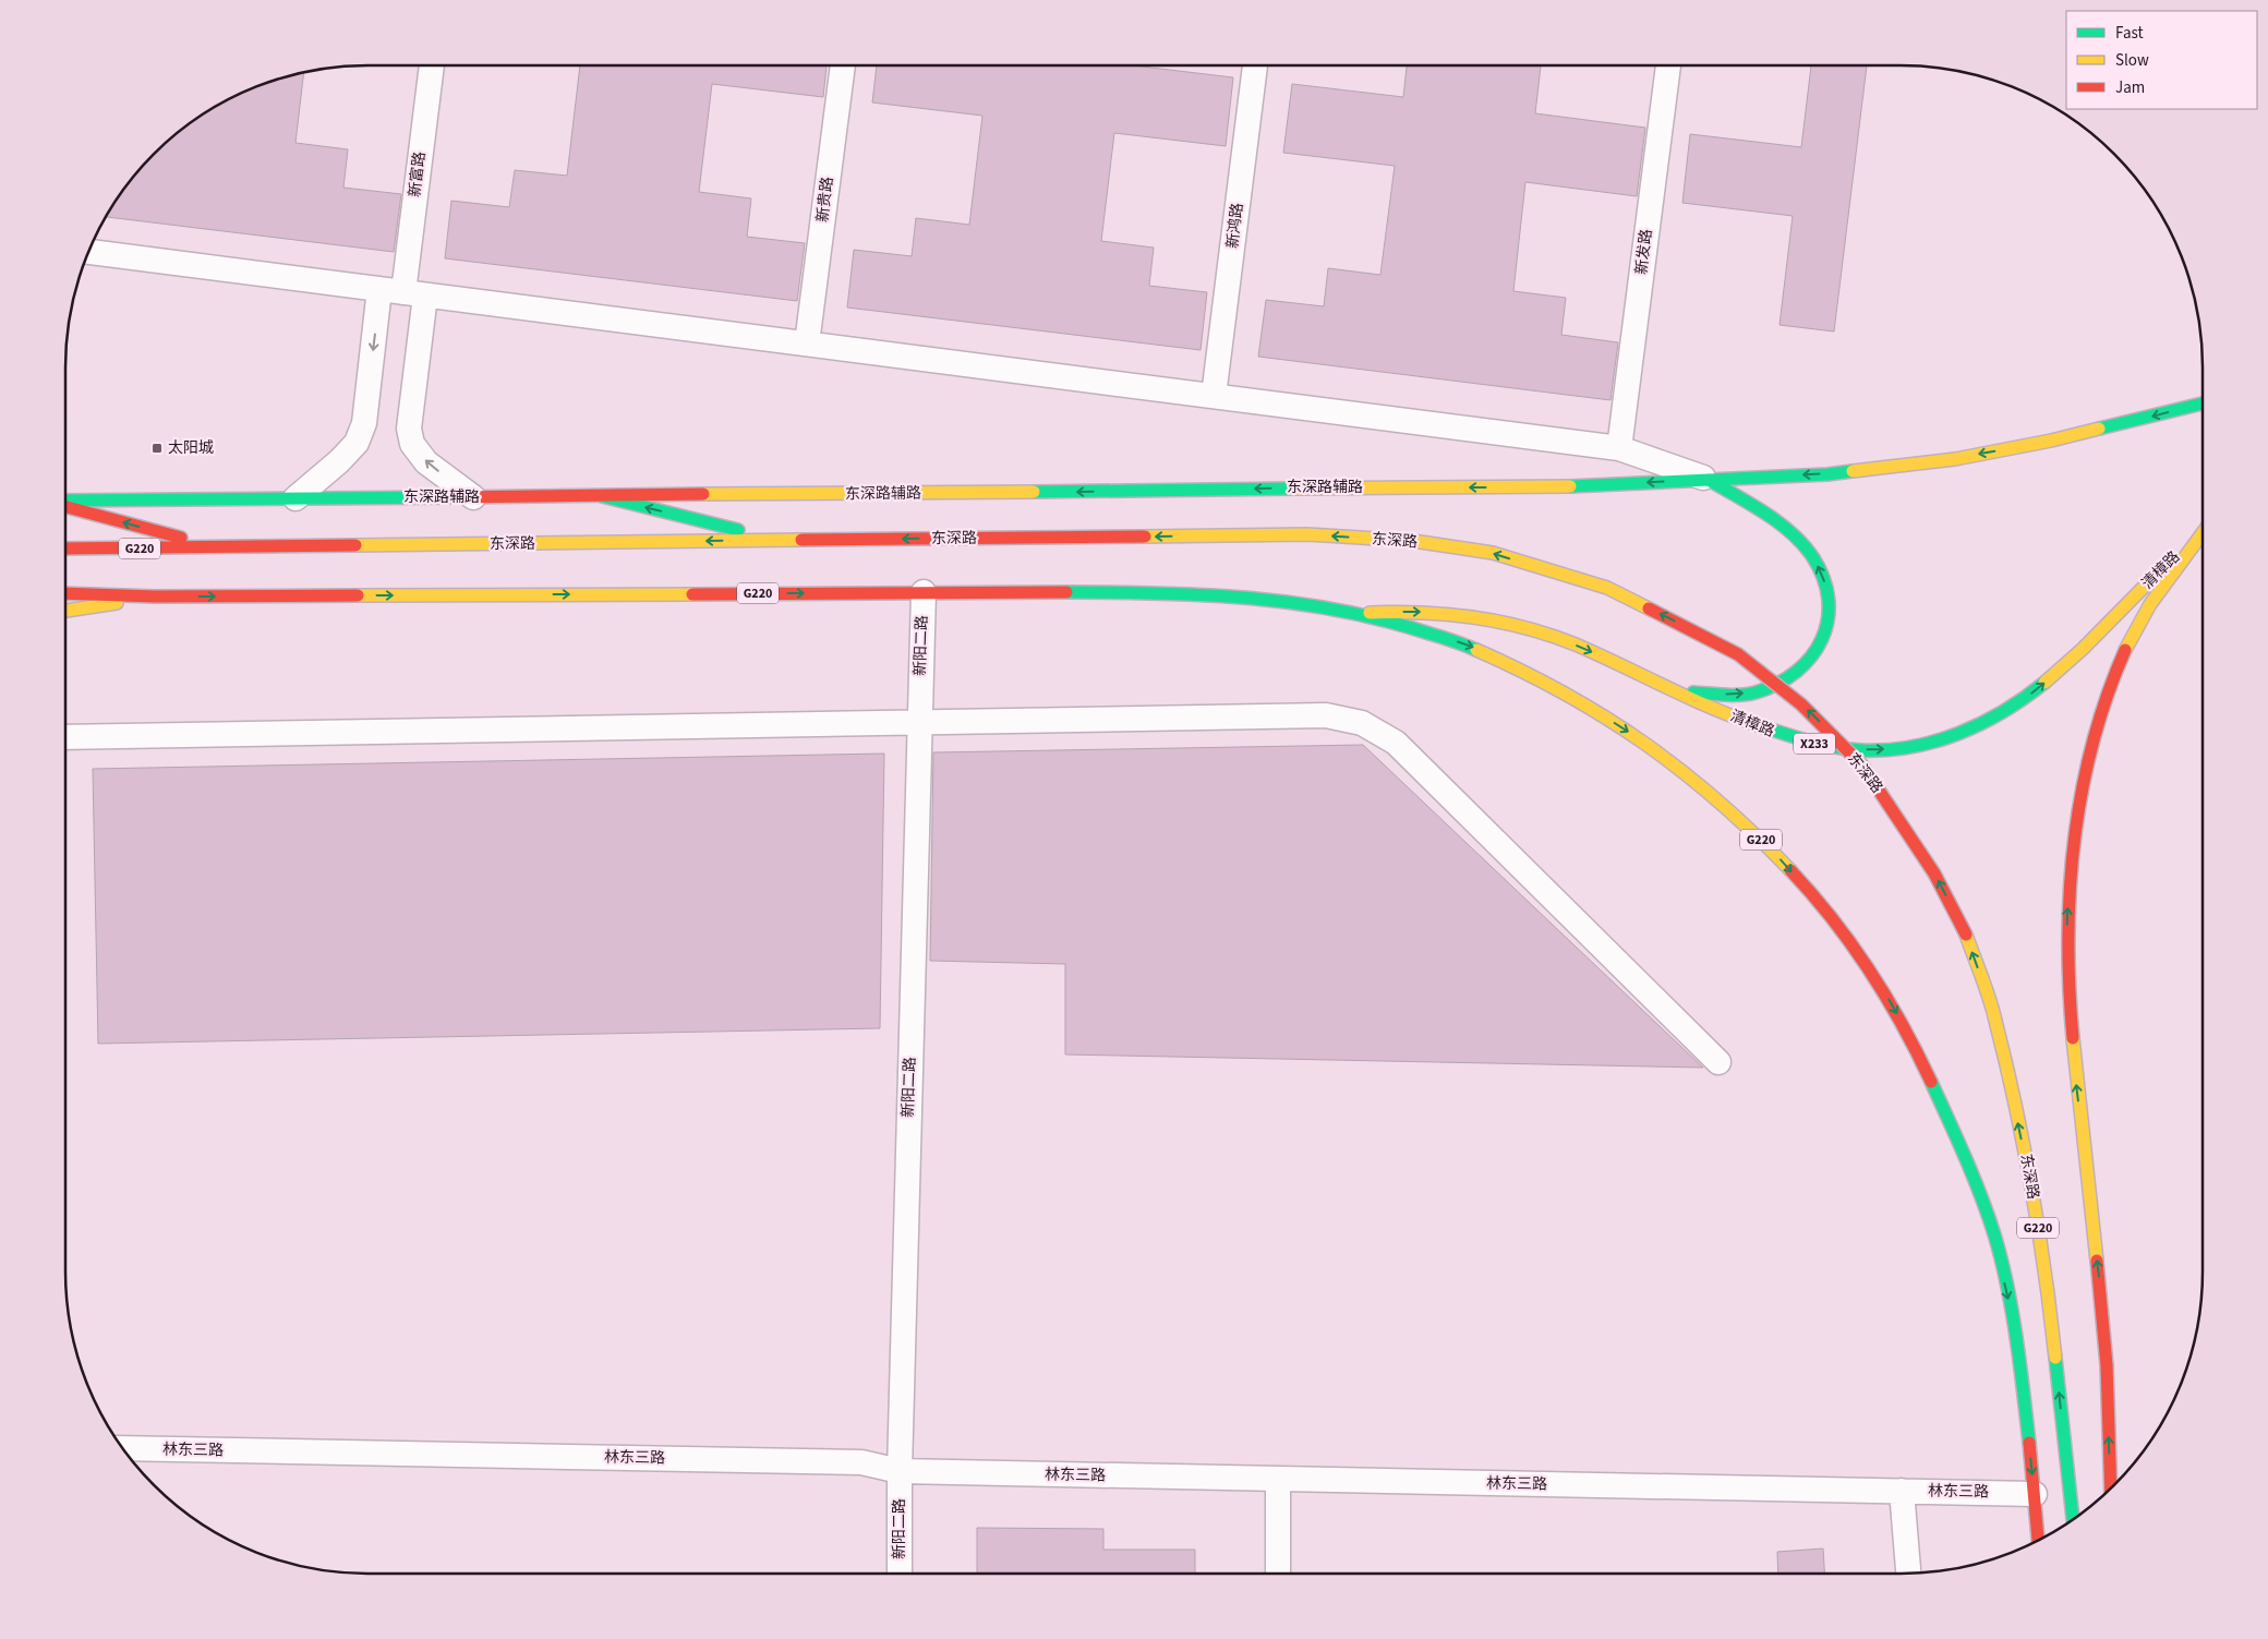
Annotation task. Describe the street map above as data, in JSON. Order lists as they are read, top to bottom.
{
  "streets": {
    "main road": [
      "东深路辅路",
      "东深路",
      "G220",
      "清樟路",
      "X233"
    ],
    "street": [
      "新富路",
      "新贵路",
      "新鸿路",
      "新发路",
      "新阳二路",
      "林东三路"
    ]
  },
  "crossings": [
    ["G220", "清樟路"],
    ["G220", "新阳二路"],
    ["G220", "林东三路"],
    ["新阳二路", "林东三路"]
  ],
  "one_way": ["东深路", "清樟路"],
  "places": {
    "transit": ["太阳城"]
  },
  "legend": ["Fast", "Slow", "Jam"]
}
